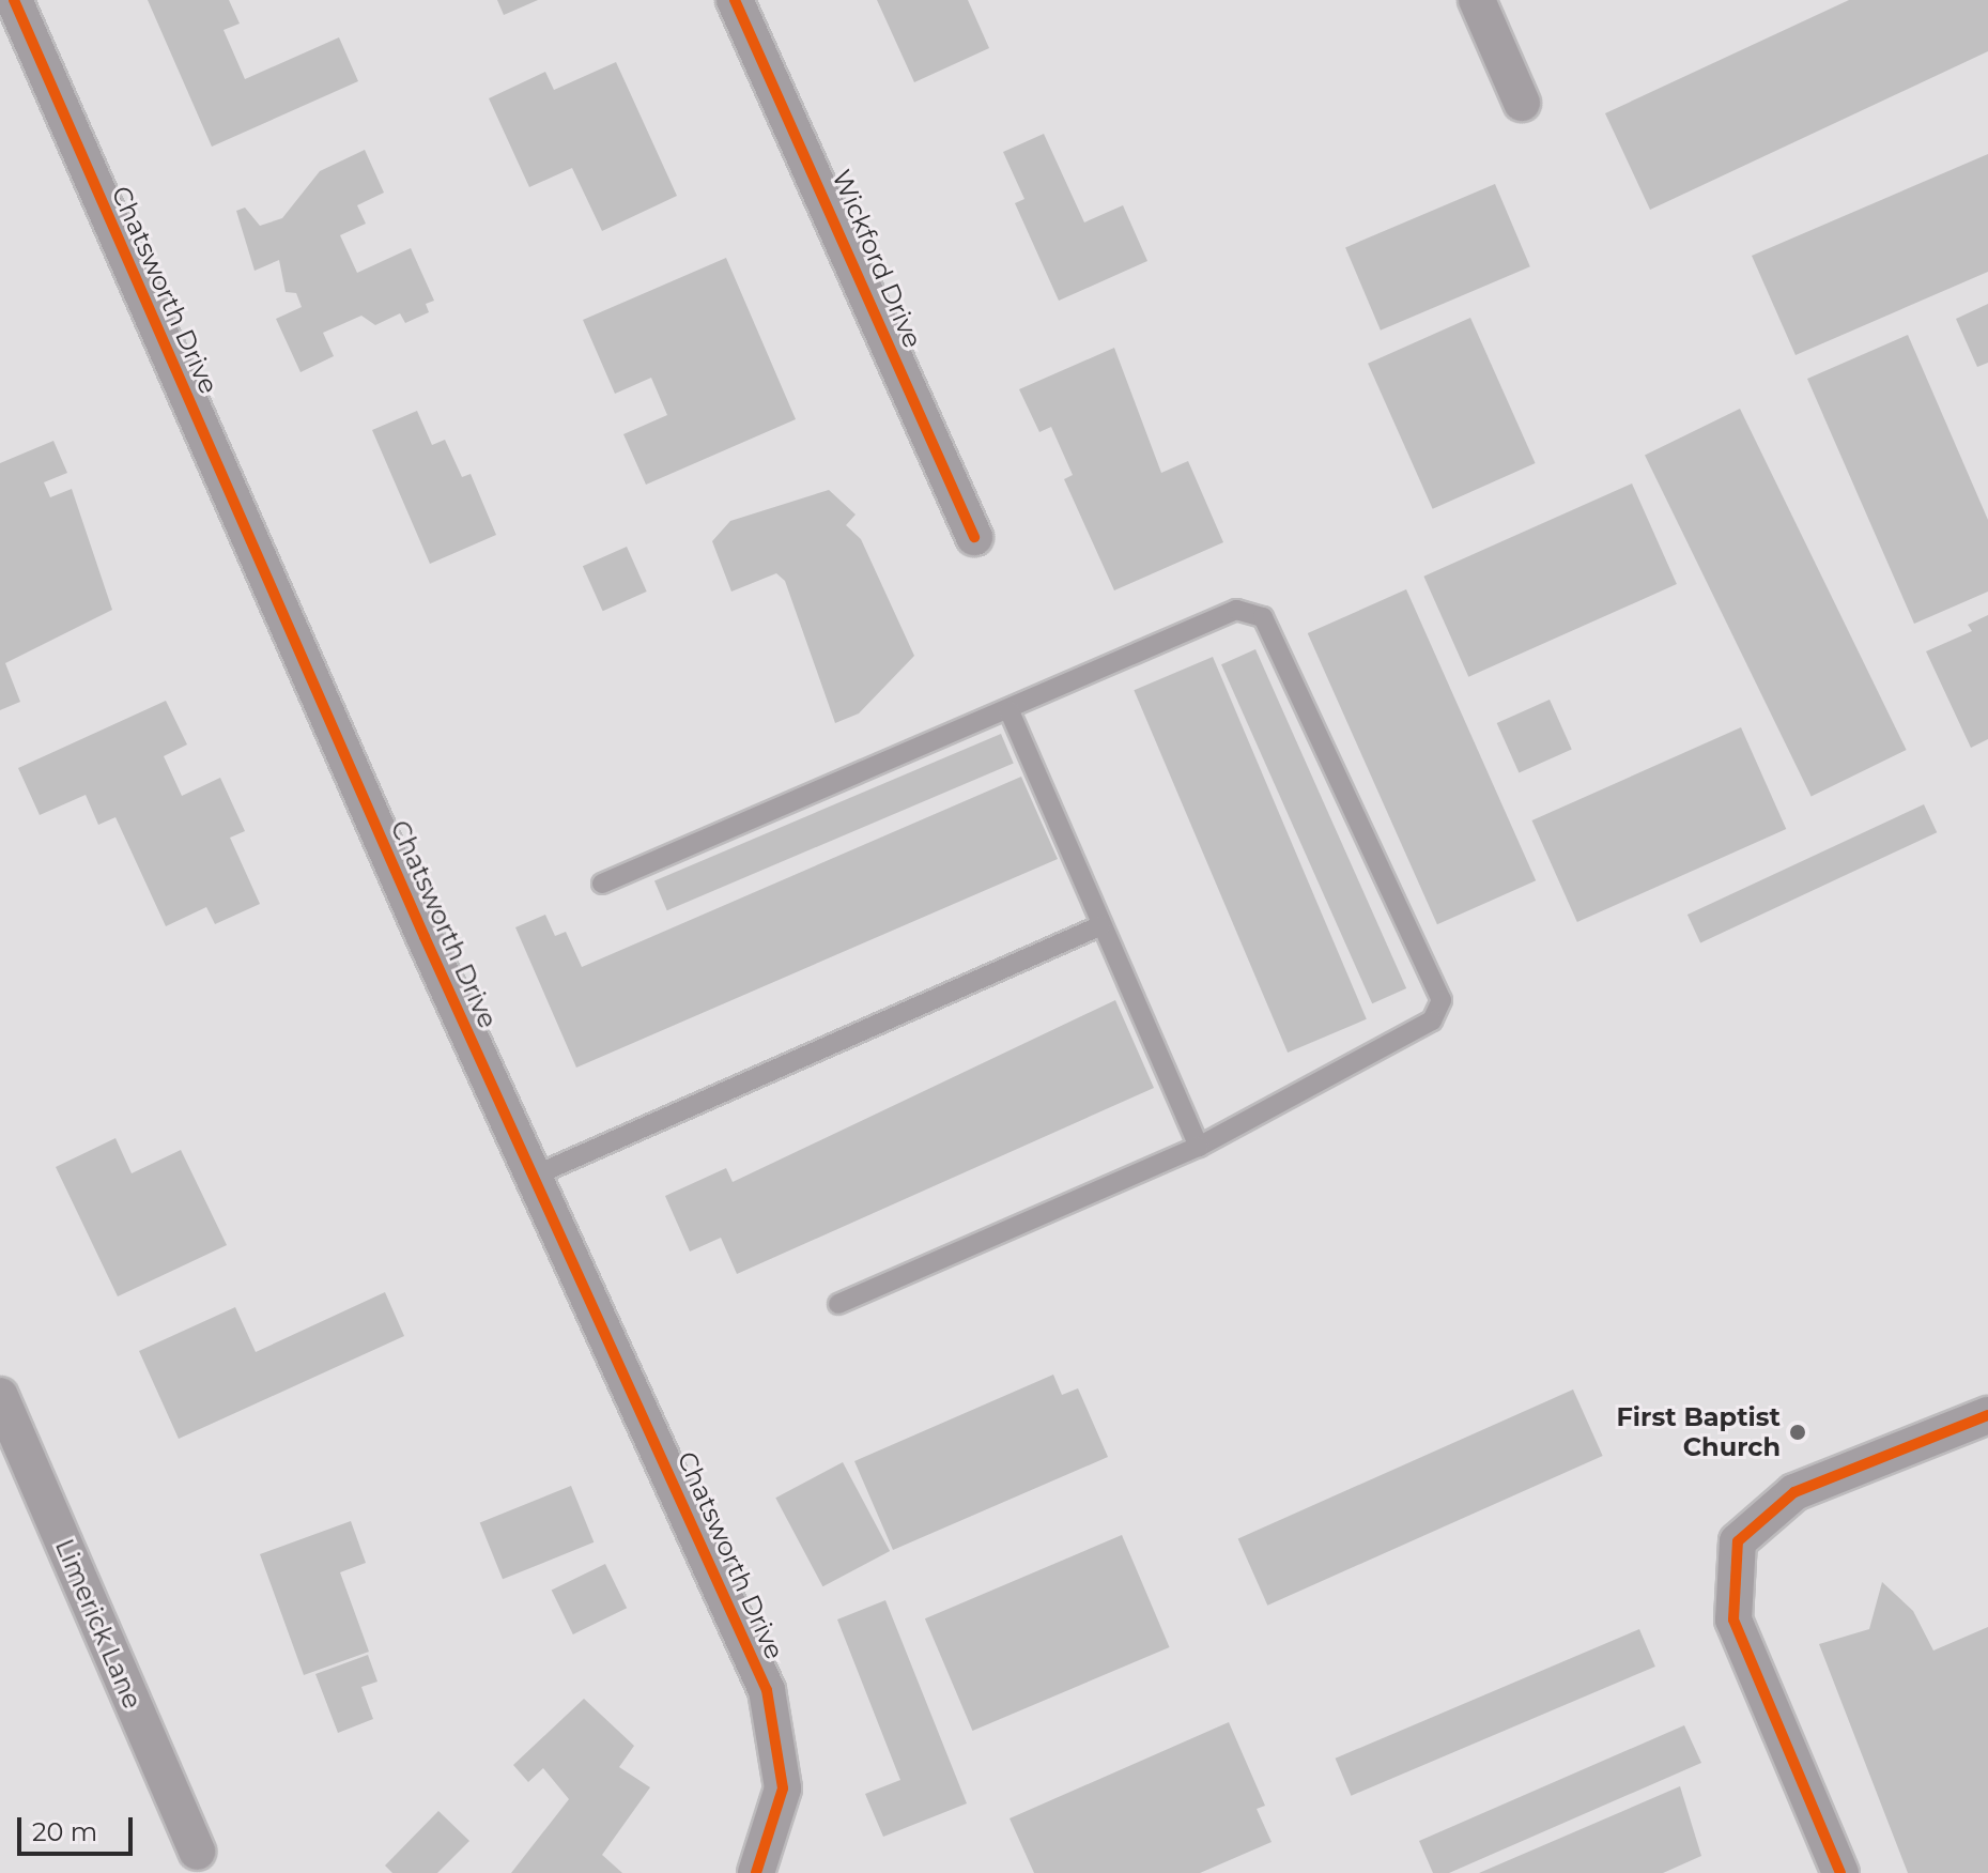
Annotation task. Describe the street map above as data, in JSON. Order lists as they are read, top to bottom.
{
  "streets": {
    "street": ["Wickford Drive", "Chatsworth Drive", "Limerick Lane"]
  },
  "places": ["First Baptist Church"],
  "scale_bar": "20 m"
}
